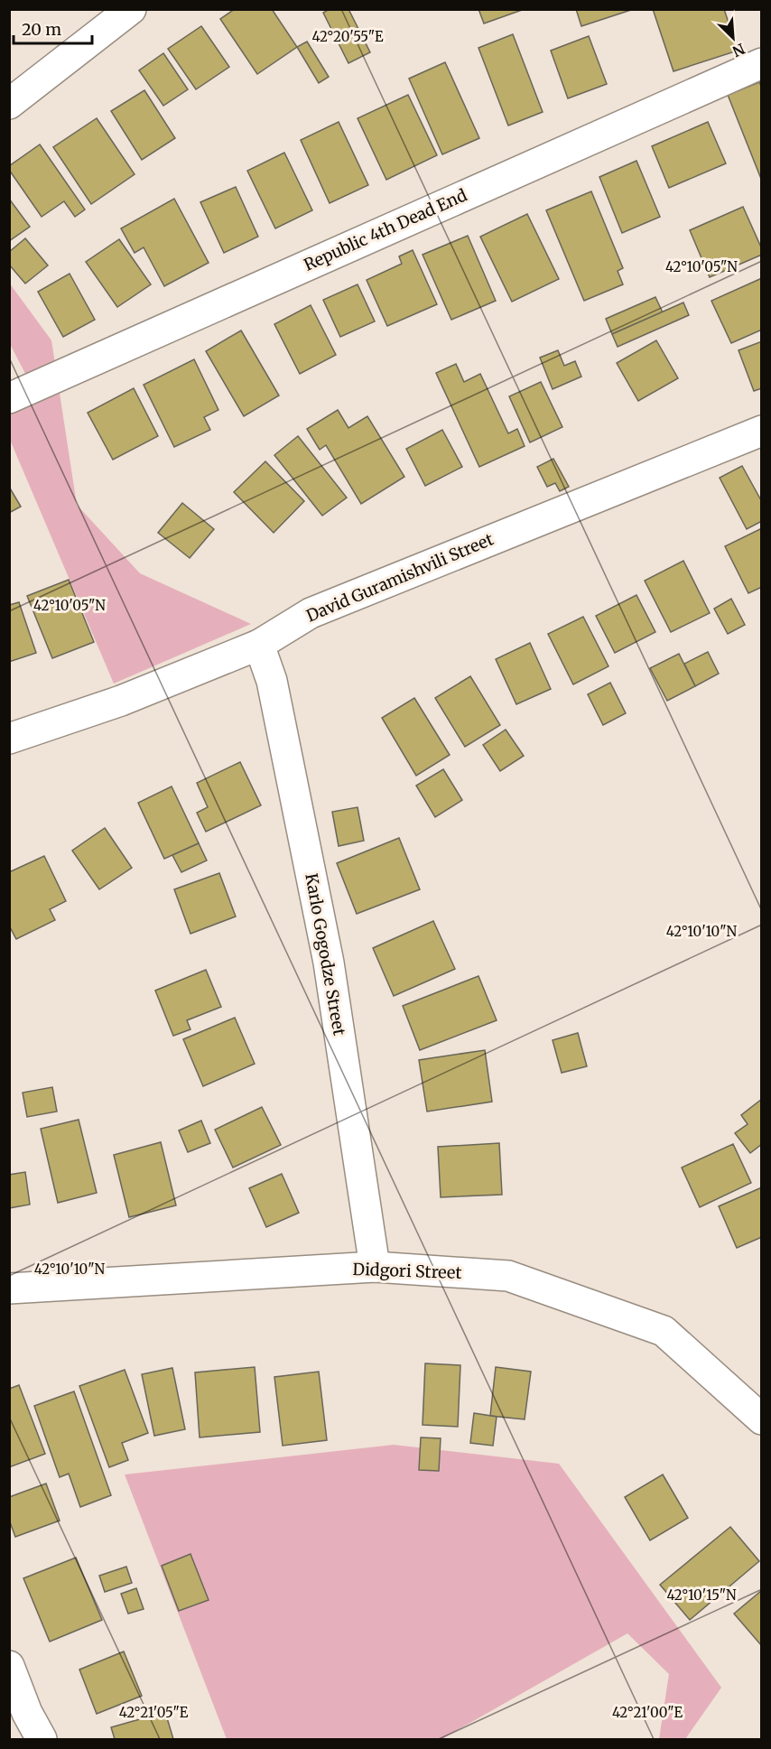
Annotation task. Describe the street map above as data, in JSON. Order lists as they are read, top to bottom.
{
  "streets": {
    "street": [
      "Republic 4th Dead End",
      "David Guramishvili Street",
      "Karlo Gogodze Street",
      "Didgori Street"
    ]
  },
  "crossings": [
    ["David Guramishvili Street", "Karlo Gogodze Street"],
    ["Karlo Gogodze Street", "Didgori Street"]
  ],
  "scale_bar": "20 m",
  "north": "bottom right",
  "coordinates": [
    "42°20'55\"E",
    "42°10'05\"N",
    "42°10'10\"N",
    "42°10'15\"N",
    "42°21'05\"E",
    "42°21'00\"E"
  ]
}
